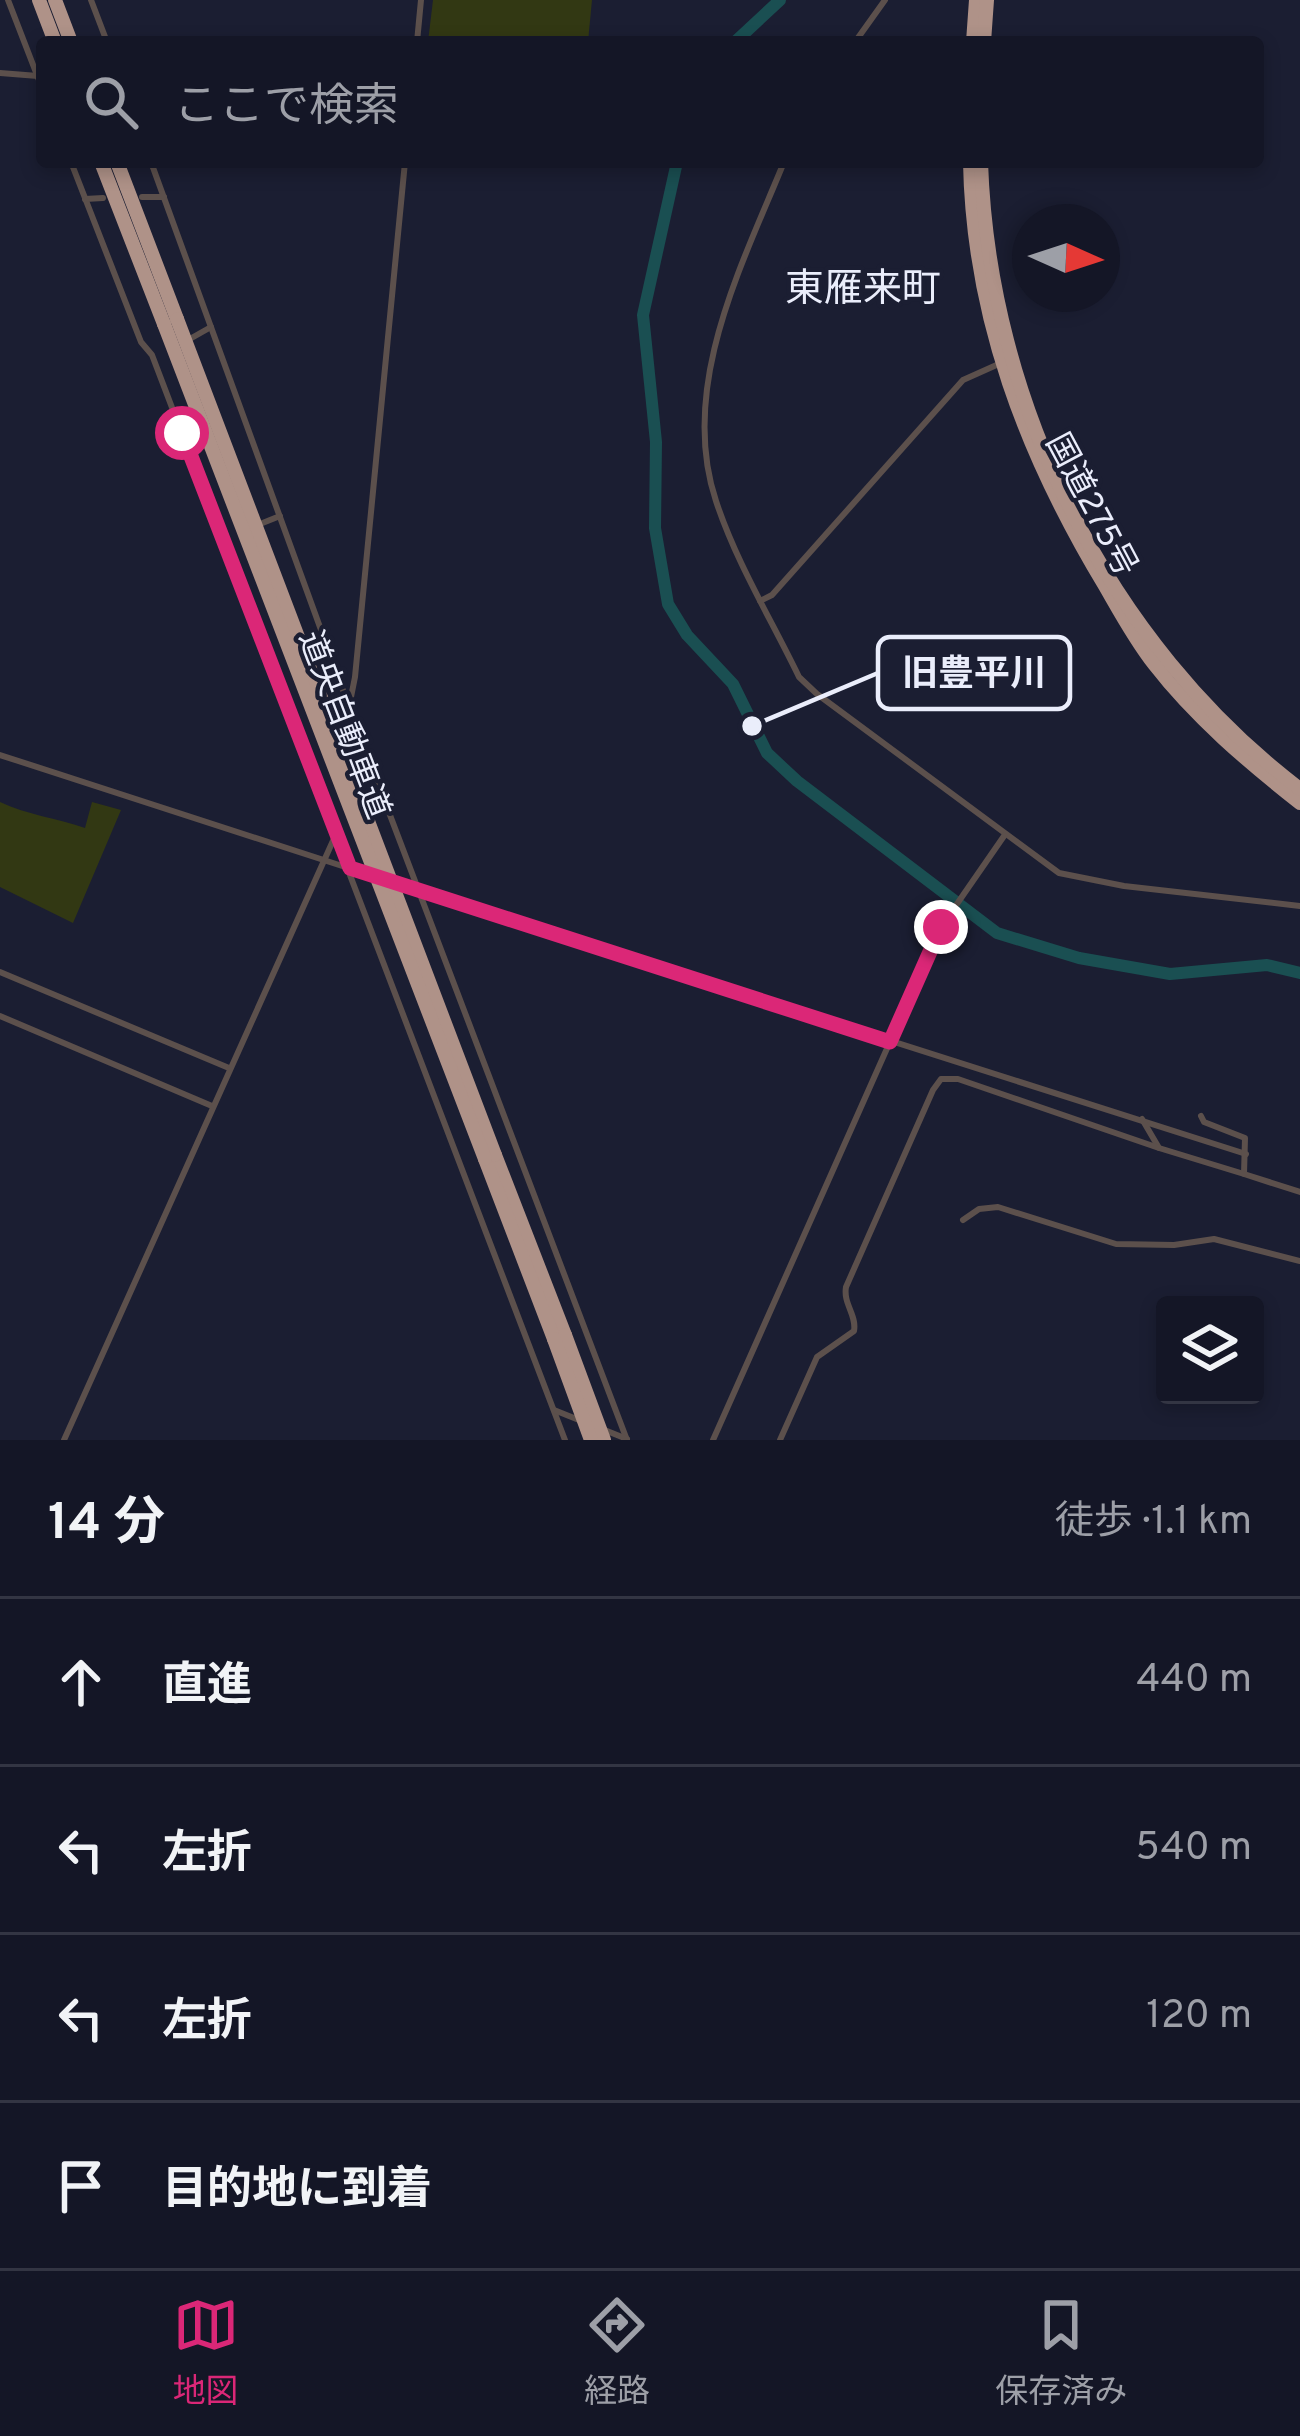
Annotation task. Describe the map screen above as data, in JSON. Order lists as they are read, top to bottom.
{
  "streets": {
    "highway": ["国道275号", "道央自動車道"]
  },
  "districts": ["東雁来町"],
  "places": ["旧豊平川"],
  "north": "right",
  "page": {
    "search": "ここで検索",
    "heading": ["14 分", "徒歩 · 1.1 km"],
    "list": [
      ["直進", "440 m"],
      ["左折", "540 m"],
      ["左折", "120 m"],
      "目的地に到着"
    ],
    "nav": ["地図", "経路", "保存済み"]
  }
}
